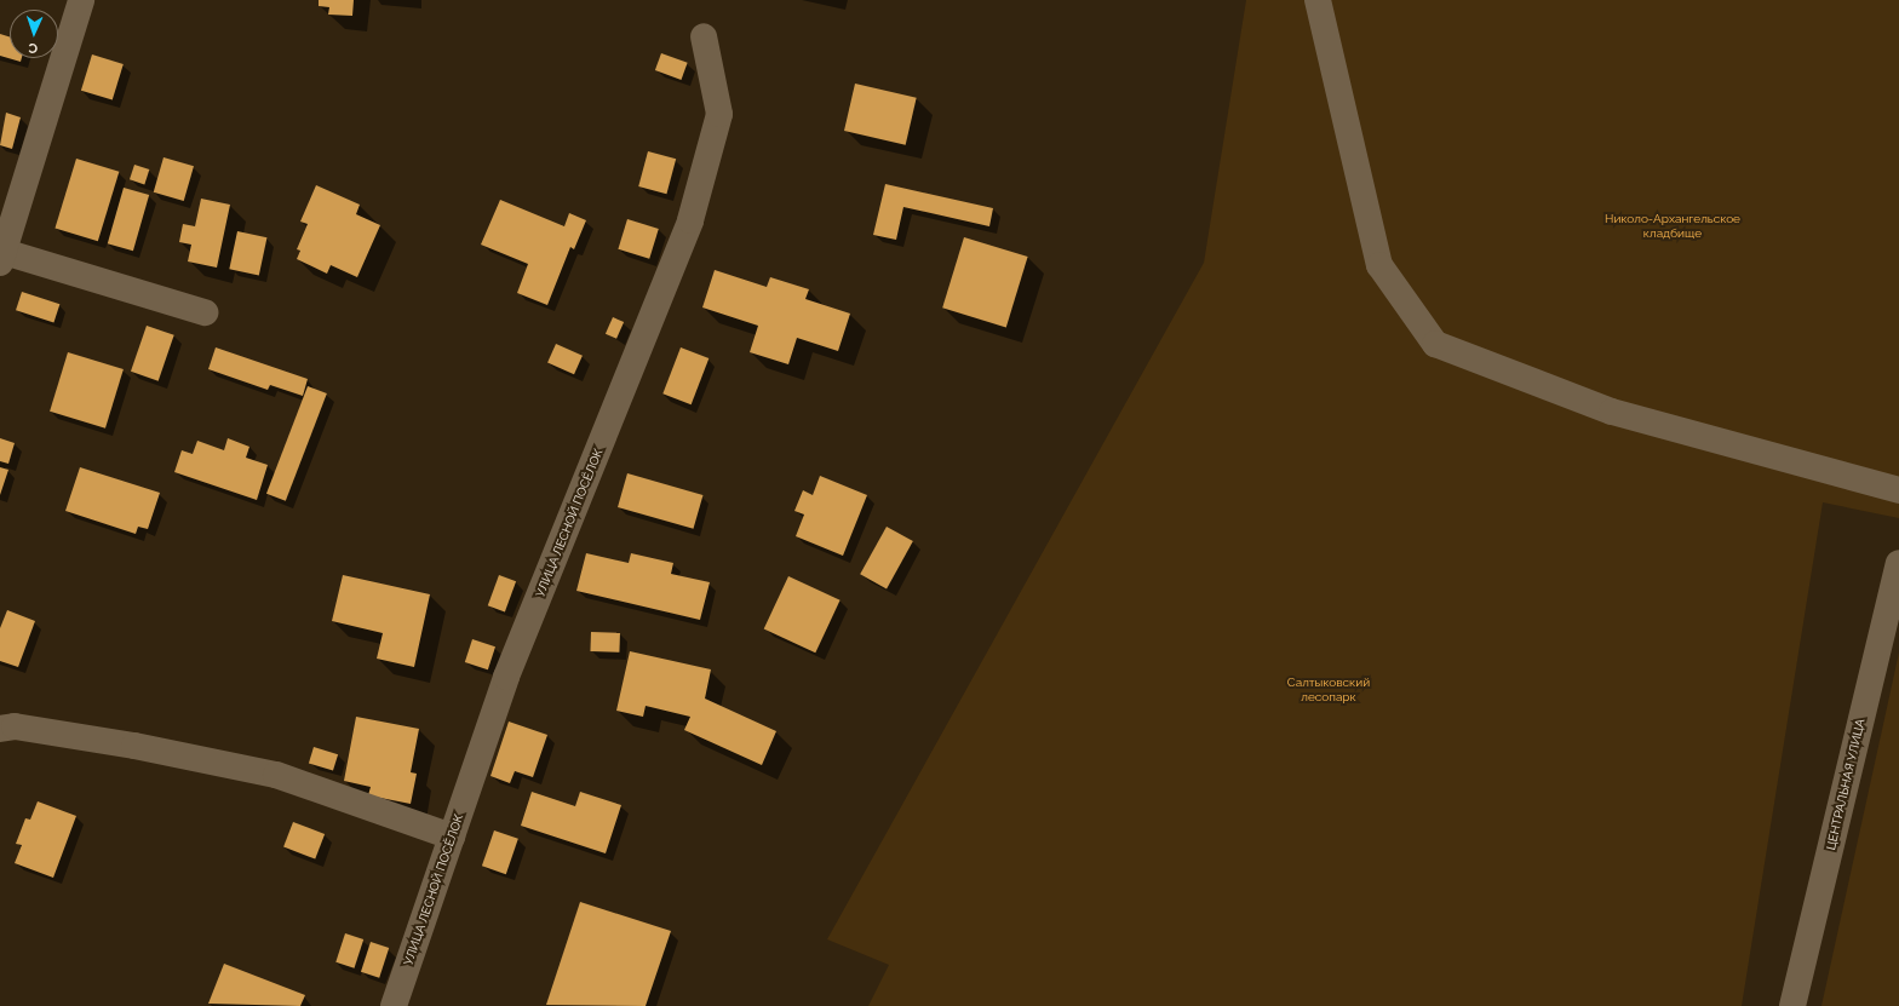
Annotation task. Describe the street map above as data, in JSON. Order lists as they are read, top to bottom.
{
  "streets": {
    "street": ["УЛИЦА ЛЕСНОЙ ПОСЁЛОК", "ЦЕНТРАЛЬНАЯ УЛИЦА"]
  },
  "parks": ["Николо-Архангельское кладбище", "Салтыковский лесопарк"],
  "north": "bottom"
}
